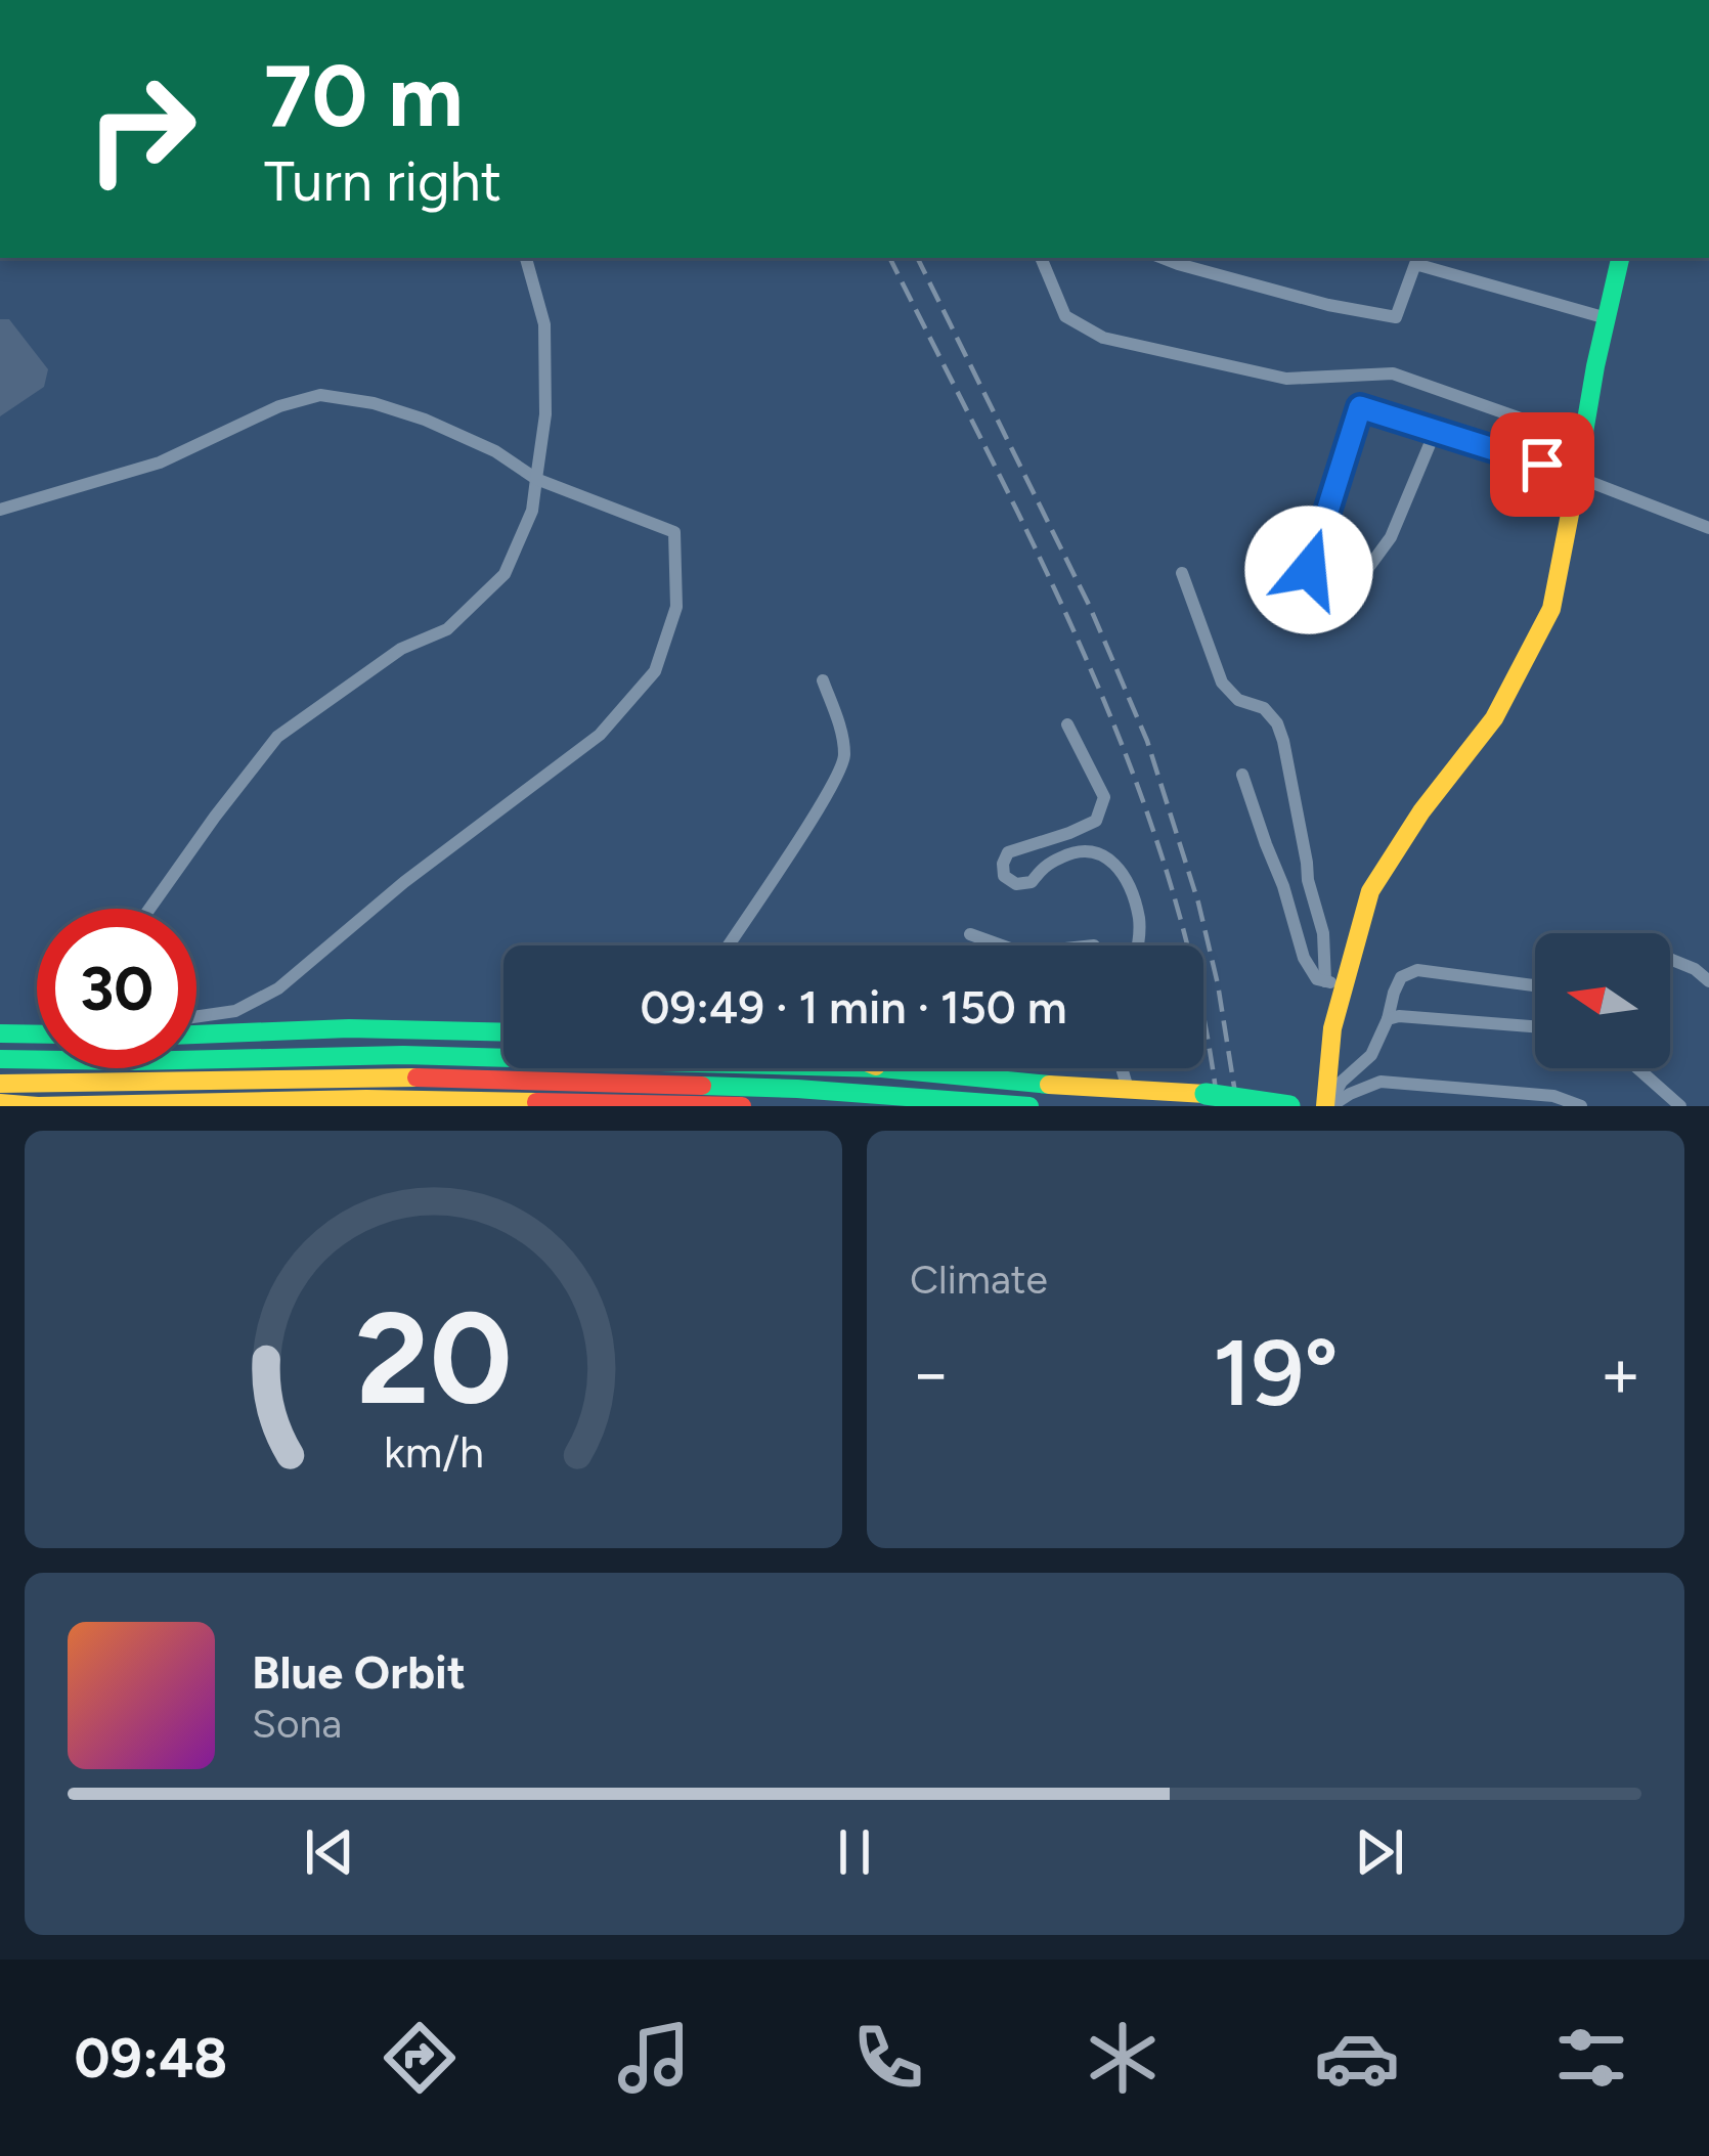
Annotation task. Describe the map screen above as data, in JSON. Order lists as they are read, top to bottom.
{
  "north": "left",
  "page": {
    "turn": ["70 m", "Turn right"],
    "limit": "30",
    "trip": "09:49 · 1 min · 150 m",
    "tile": "Climate",
    "heat": ["−", "19°", "+"],
    "song": ["Blue Orbit", "Sona"],
    "tabs": "09:48",
    "gauge": ["20", "km/h"]
  }
}
